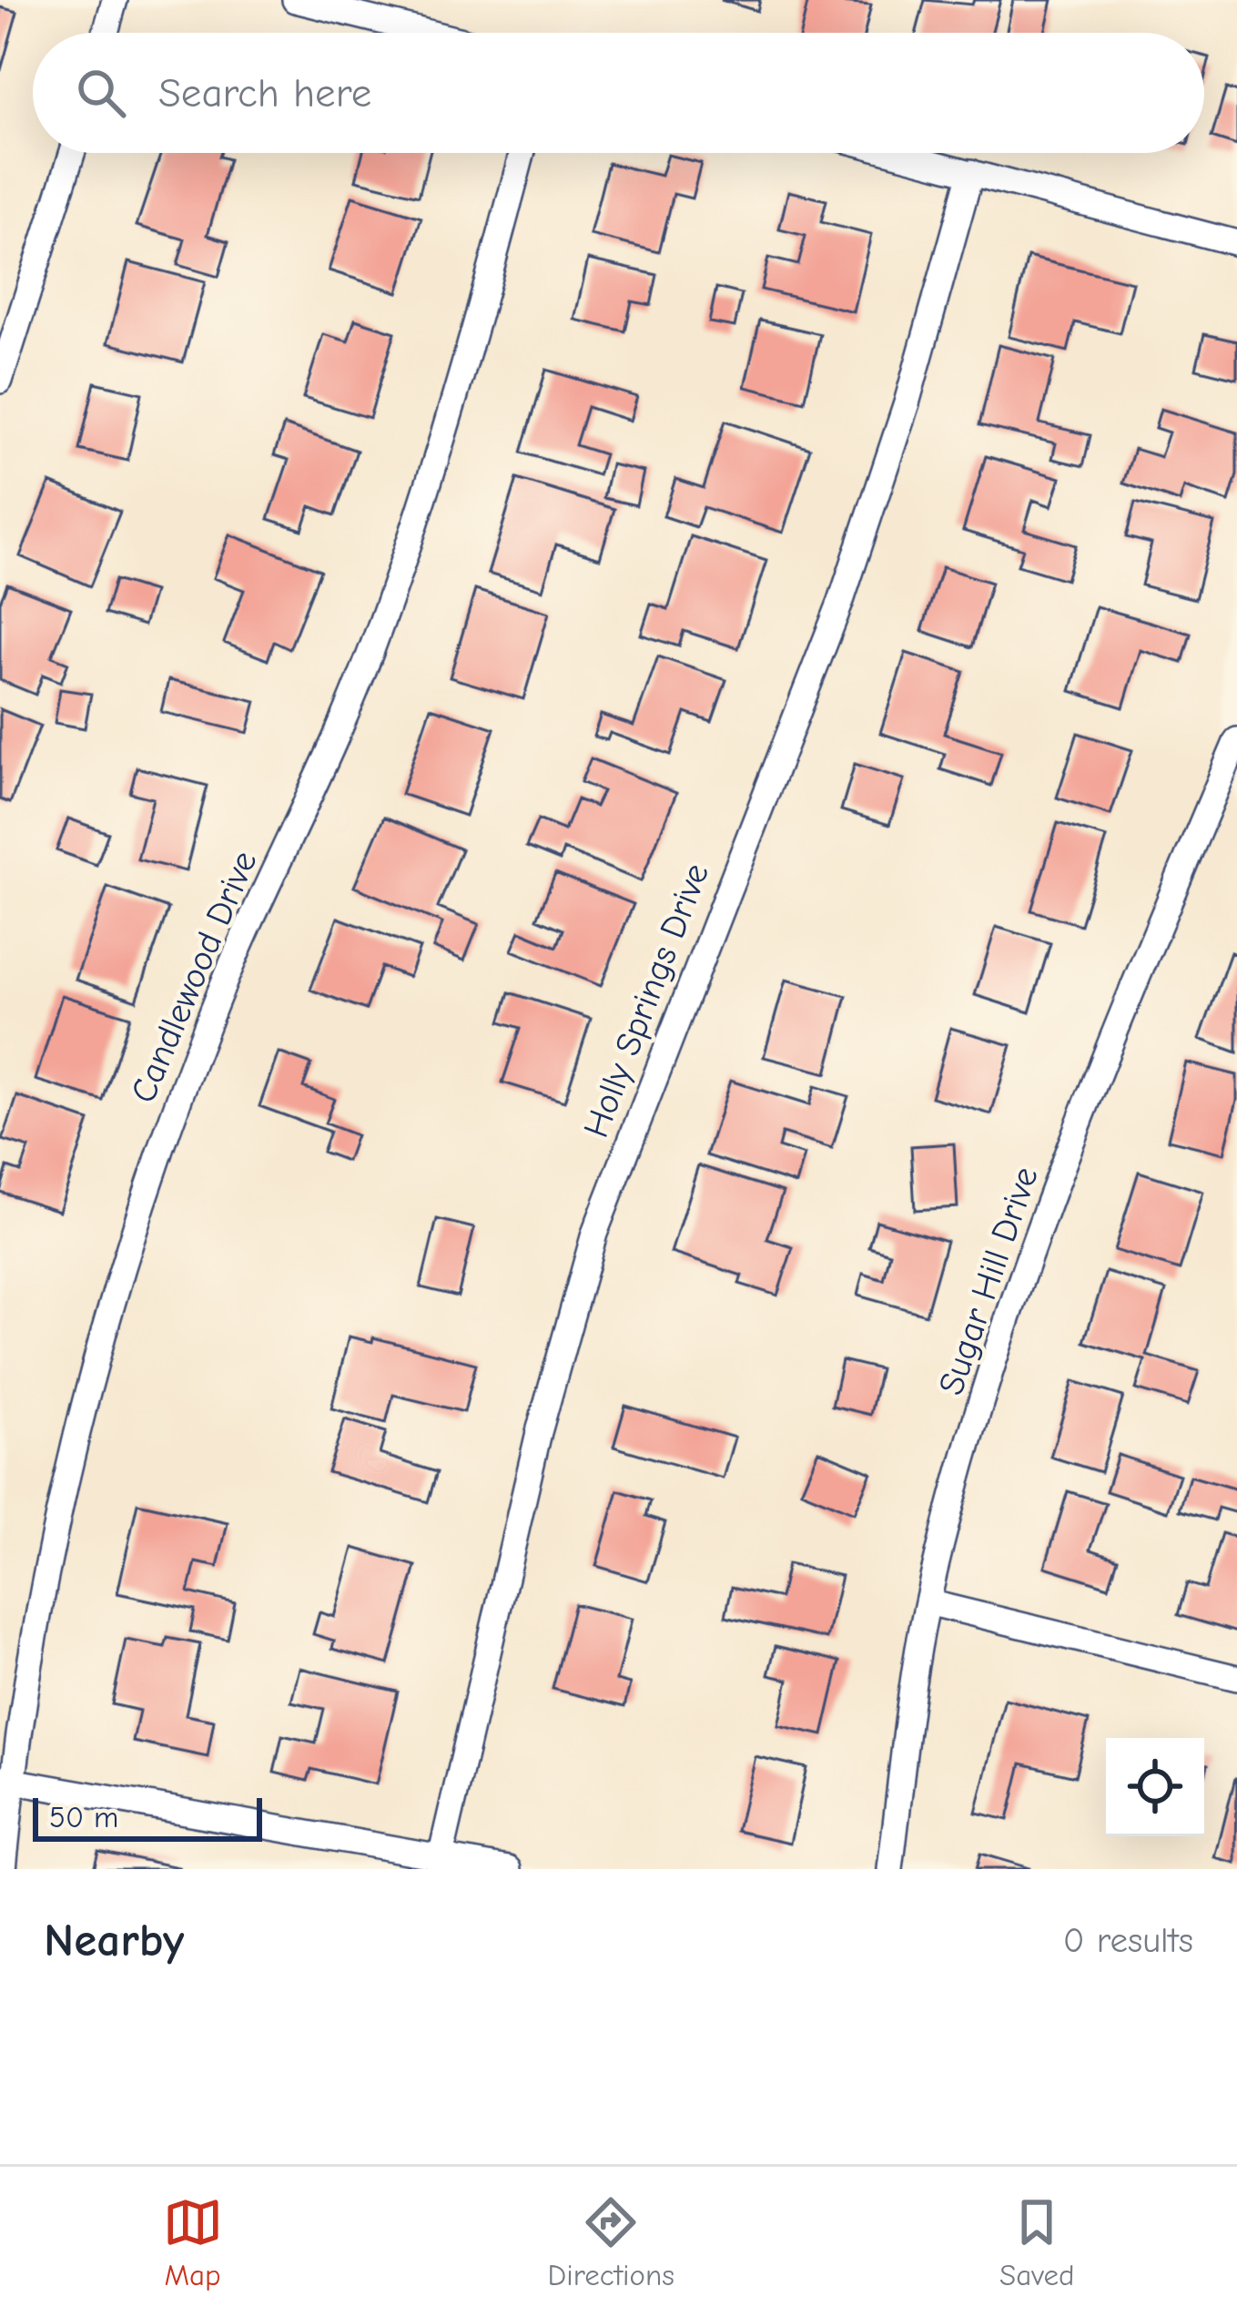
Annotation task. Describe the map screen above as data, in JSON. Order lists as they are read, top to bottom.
{
  "streets": {
    "street": ["Candlewood Drive", "Holly Springs Drive", "Sugar Hill Drive"]
  },
  "scale_bar": "50 m",
  "page": {
    "search": "Search here",
    "scale": "50 m",
    "heading": ["Nearby", "0 results"],
    "nav": ["Map", "Directions", "Saved"]
  }
}
